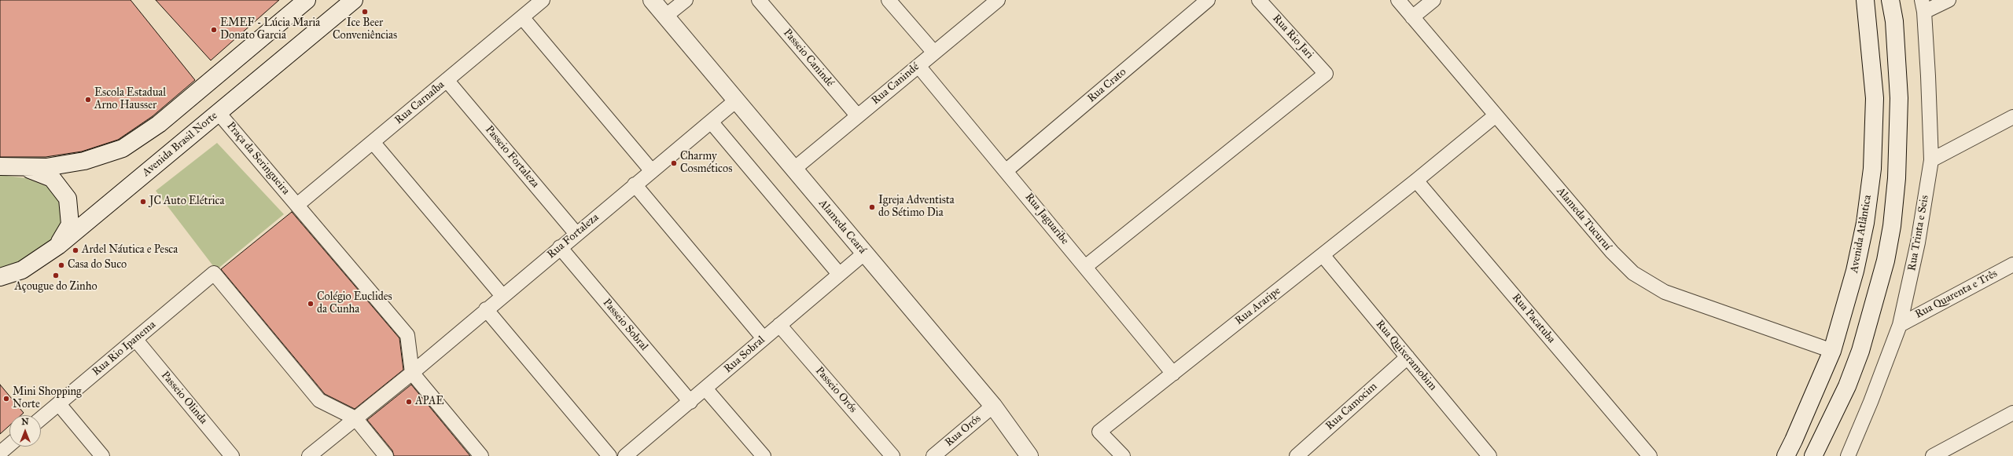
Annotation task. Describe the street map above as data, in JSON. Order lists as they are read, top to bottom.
{
  "streets": {
    "main road": ["Avenida Brasil Norte", "Alameda Ceará", "Avenida Atlântica"],
    "street": [
      "Rua Rio Jari",
      "Passeio Canindé",
      "Rua Canindé",
      "Rua Crato",
      "Rua Carnaíba",
      "Passeio Fortaleza",
      "Praça da Seringueira",
      "Rua Jaguaribe",
      "Alameda Tucuruí",
      "Rua Trinta e Seis",
      "Rua Fortaleza",
      "Rua Quarenta e Três",
      "Rua Araripe",
      "Rua Pacatuba",
      "Passeio Sobral",
      "Rua Rio Ipanema",
      "Rua Sobral",
      "Rua Quixeramobim",
      "Passeio Orós",
      "Passeio Olinda",
      "Rua Camocim",
      "Rua Orós"
    ]
  },
  "crossings": [
    ["Rua Rio Jari", "Rua Jaguaribe"],
    ["Passeio Canindé", "Rua Canindé"],
    ["Rua Canindé", "Rua Jaguaribe"],
    ["Rua Canindé", "Alameda Ceará"],
    ["Rua Crato", "Rua Jaguaribe"],
    ["Rua Carnaíba", "Passeio Fortaleza"],
    ["Rua Carnaíba", "Praça da Seringueira"],
    ["Avenida Brasil Norte", "Praça da Seringueira"],
    ["Passeio Fortaleza", "Rua Fortaleza"],
    ["Praça da Seringueira", "Rua Fortaleza"],
    ["Rua Jaguaribe", "Rua Araripe"],
    ["Alameda Tucuruí", "Avenida Atlântica"],
    ["Alameda Tucuruí", "Rua Araripe"],
    ["Alameda Ceará", "Rua Fortaleza"],
    ["Alameda Ceará", "Rua Sobral"],
    ["Alameda Ceará", "Rua Orós"],
    ["Rua Trinta e Seis", "Rua Quarenta e Três"],
    ["Rua Fortaleza", "Passeio Sobral"],
    ["Rua Fortaleza", "Rua Rio Ipanema"],
    ["Rua Araripe", "Rua Pacatuba"],
    ["Rua Araripe", "Rua Quixeramobim"],
    ["Passeio Sobral", "Rua Sobral"],
    ["Rua Rio Ipanema", "Passeio Olinda"],
    ["Rua Sobral", "Passeio Orós"],
    ["Rua Quixeramobim", "Rua Camocim"]
  ],
  "places": [
    "Ice Beer Conveniências",
    "EMEF - Lúcia Maria Donato Garcia",
    "Escola Estadual Arno Hausser",
    "Charmy Cosméticos",
    "JC Auto Elétrica",
    "Igreja Adventista do Sétimo Dia",
    "Ardel Náutica e Pesca",
    "Casa do Suco",
    "Açougue do Zinho",
    "Colégio Euclides da Cunha",
    "Mini Shopping Norte",
    "APAE"
  ],
  "north": "top"
}
